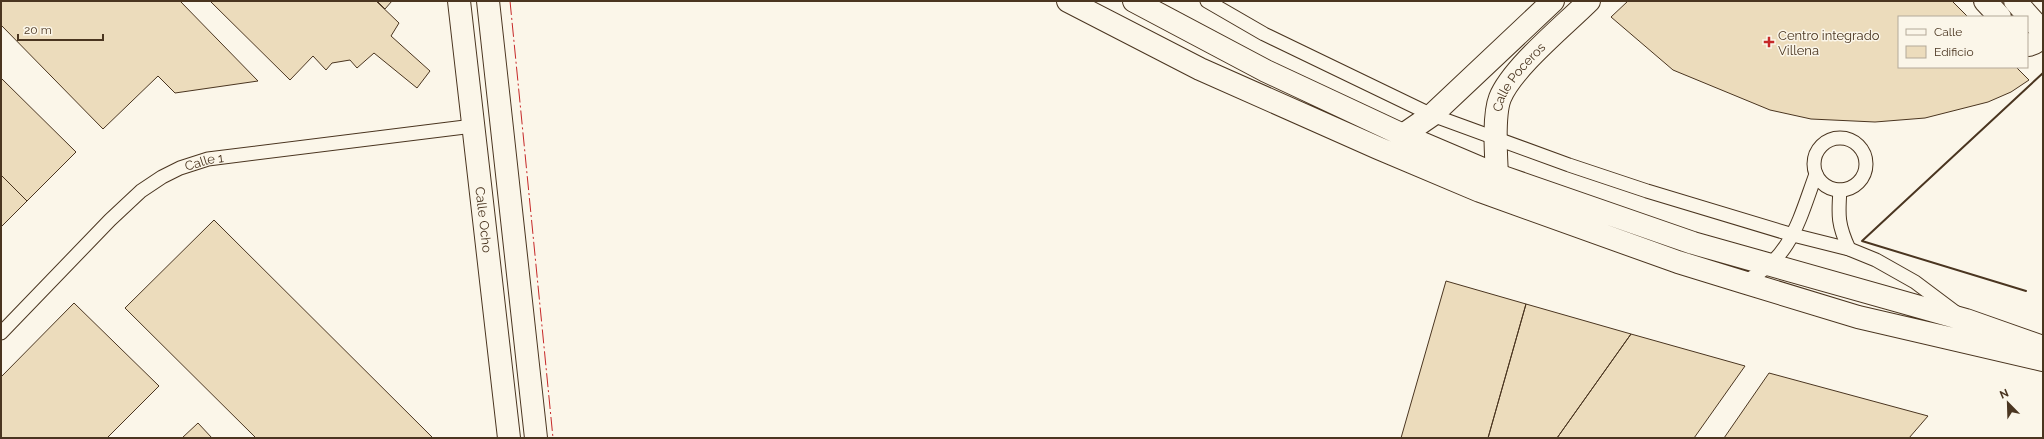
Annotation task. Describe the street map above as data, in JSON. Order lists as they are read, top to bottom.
{
  "streets": {
    "street": ["Calle Poceros", "Calle Ocho"],
    "lane": ["Calle 1"]
  },
  "crossings": [
    ["Calle 1", "Calle Ocho"]
  ],
  "places": {
    "health": ["Centro integrado Villena"]
  },
  "legend": ["Calle", "Edificio"],
  "scale_bar": "20 m",
  "north": "top left"
}
